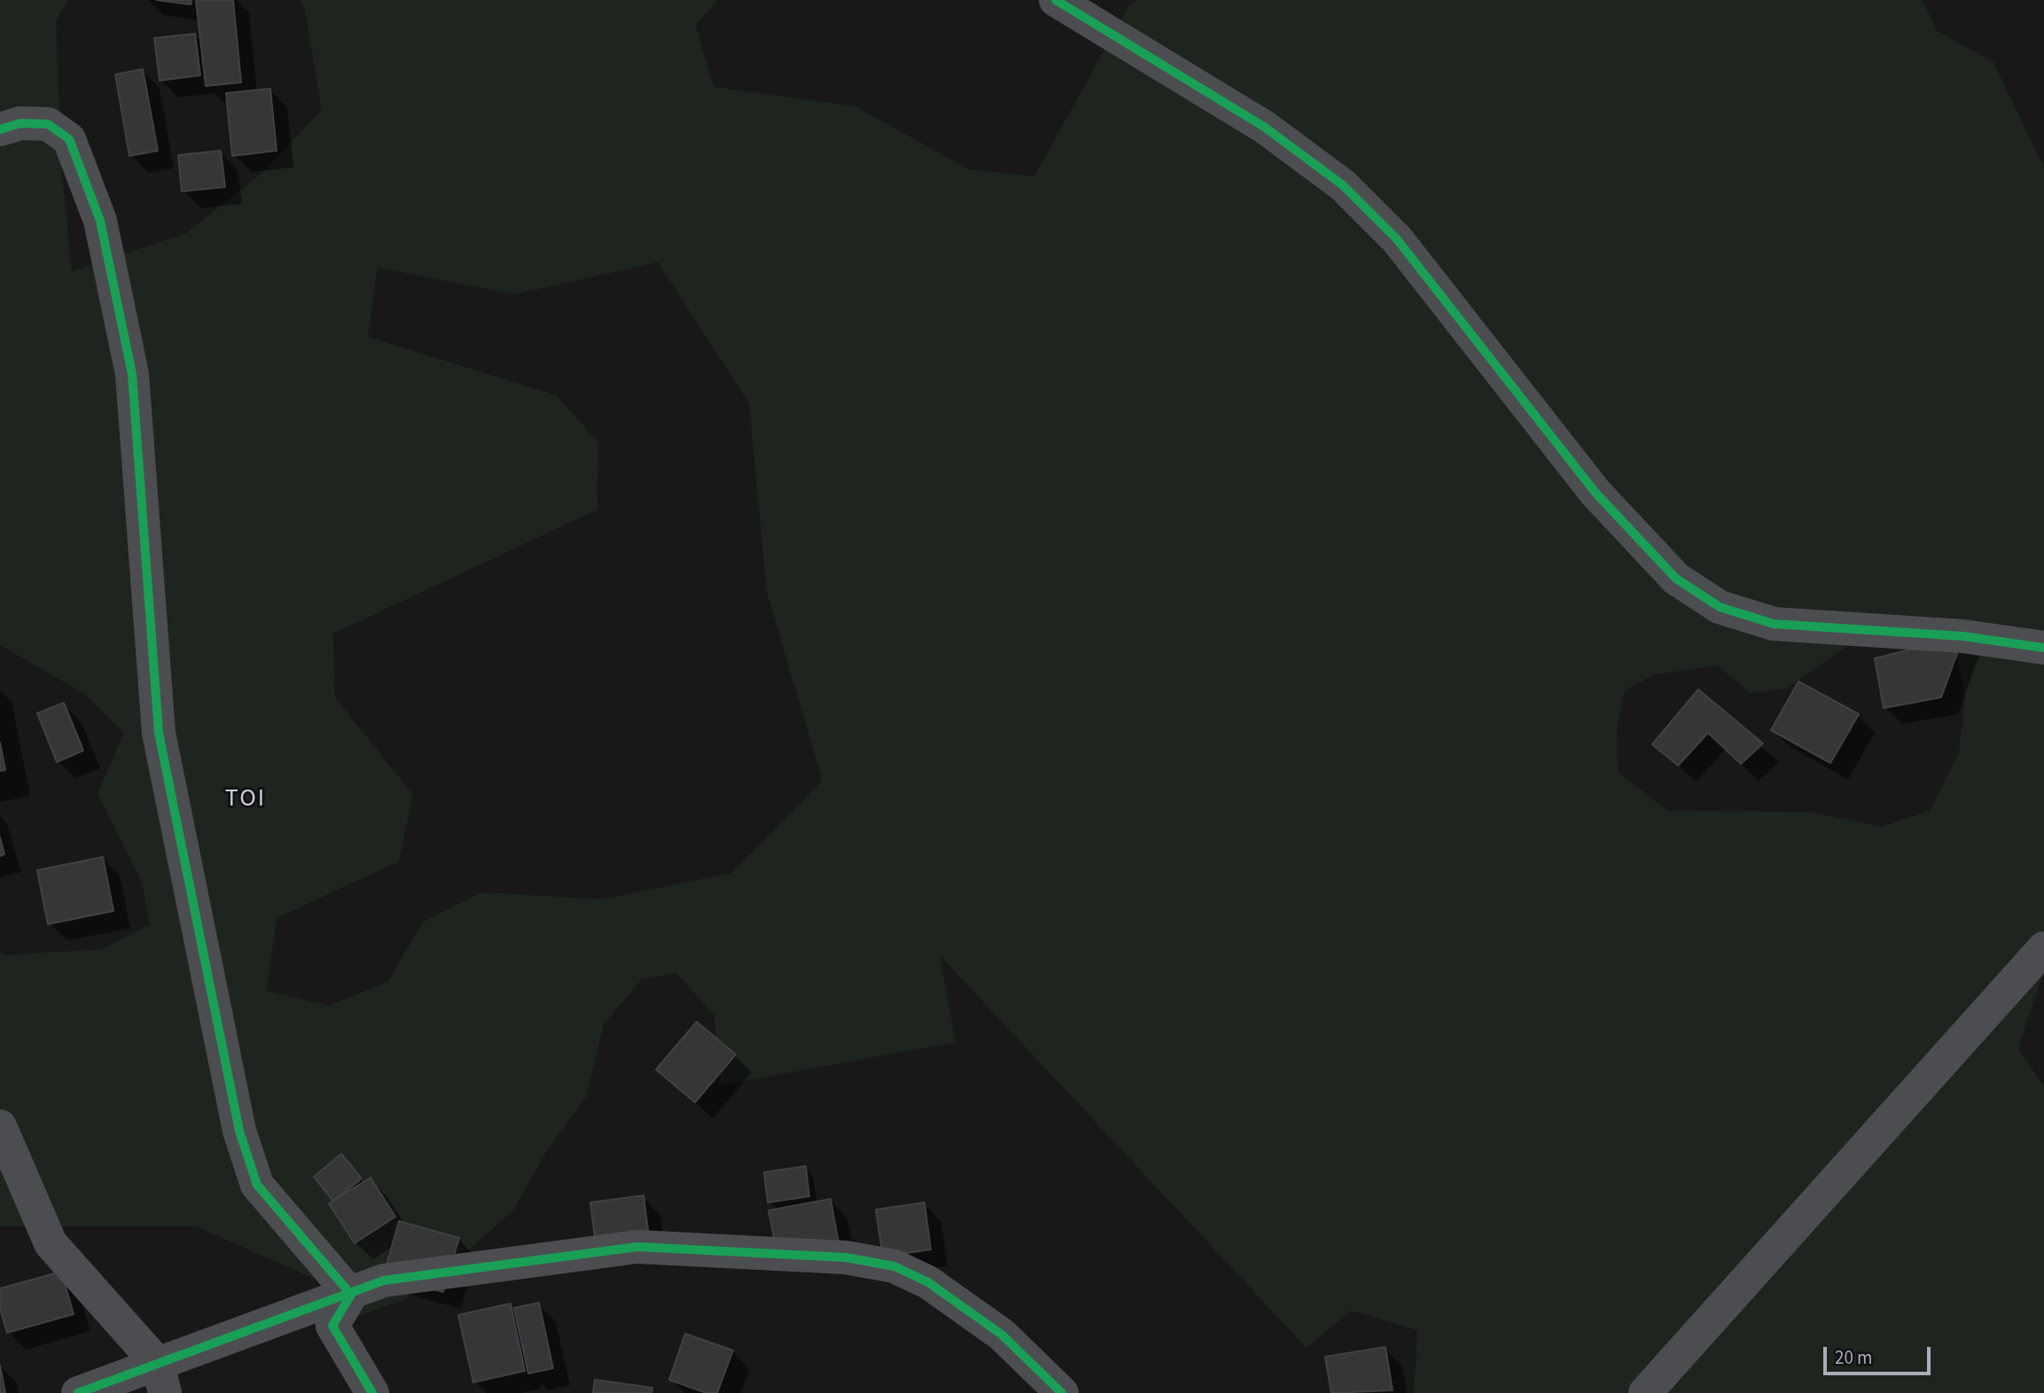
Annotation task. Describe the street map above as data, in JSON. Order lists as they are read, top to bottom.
{
  "districts": ["TOI"],
  "scale_bar": "20 m"
}
